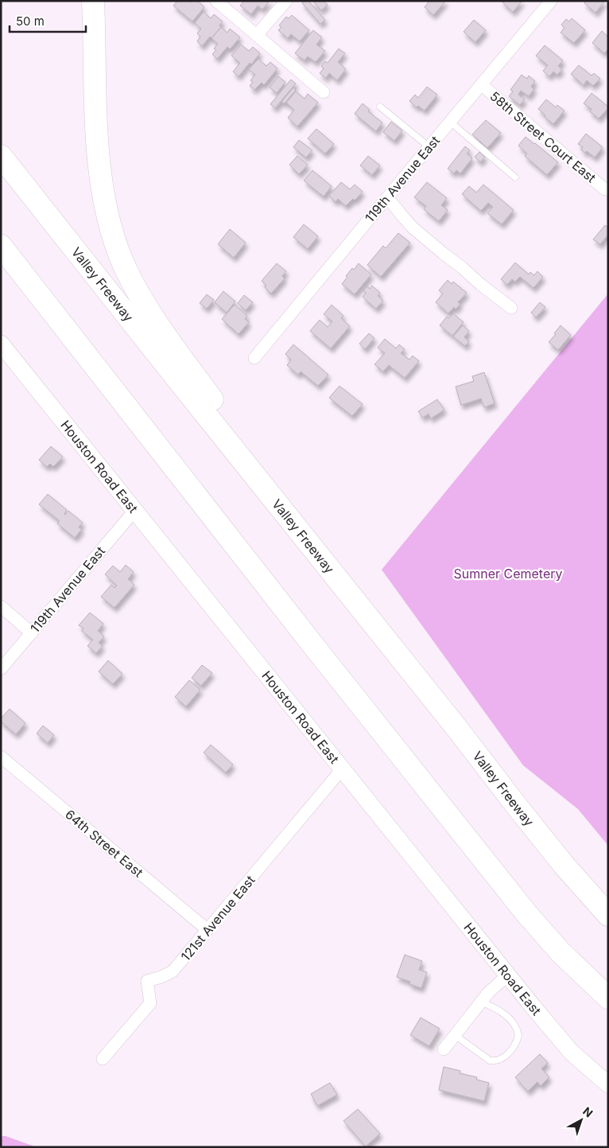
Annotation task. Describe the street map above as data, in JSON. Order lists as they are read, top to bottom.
{
  "streets": {
    "highway": ["Valley Freeway"],
    "street": [
      "58th Street Court East",
      "119th Avenue East",
      "Houston Road East",
      "64th Street East",
      "121st Avenue East"
    ]
  },
  "crossings": [
    ["58th Street Court East", "119th Avenue East"],
    ["119th Avenue East", "Houston Road East"],
    ["Houston Road East", "121st Avenue East"],
    ["64th Street East", "121st Avenue East"]
  ],
  "parks": ["Sumner Cemetery"],
  "scale_bar": "50 m",
  "north": "top right"
}
